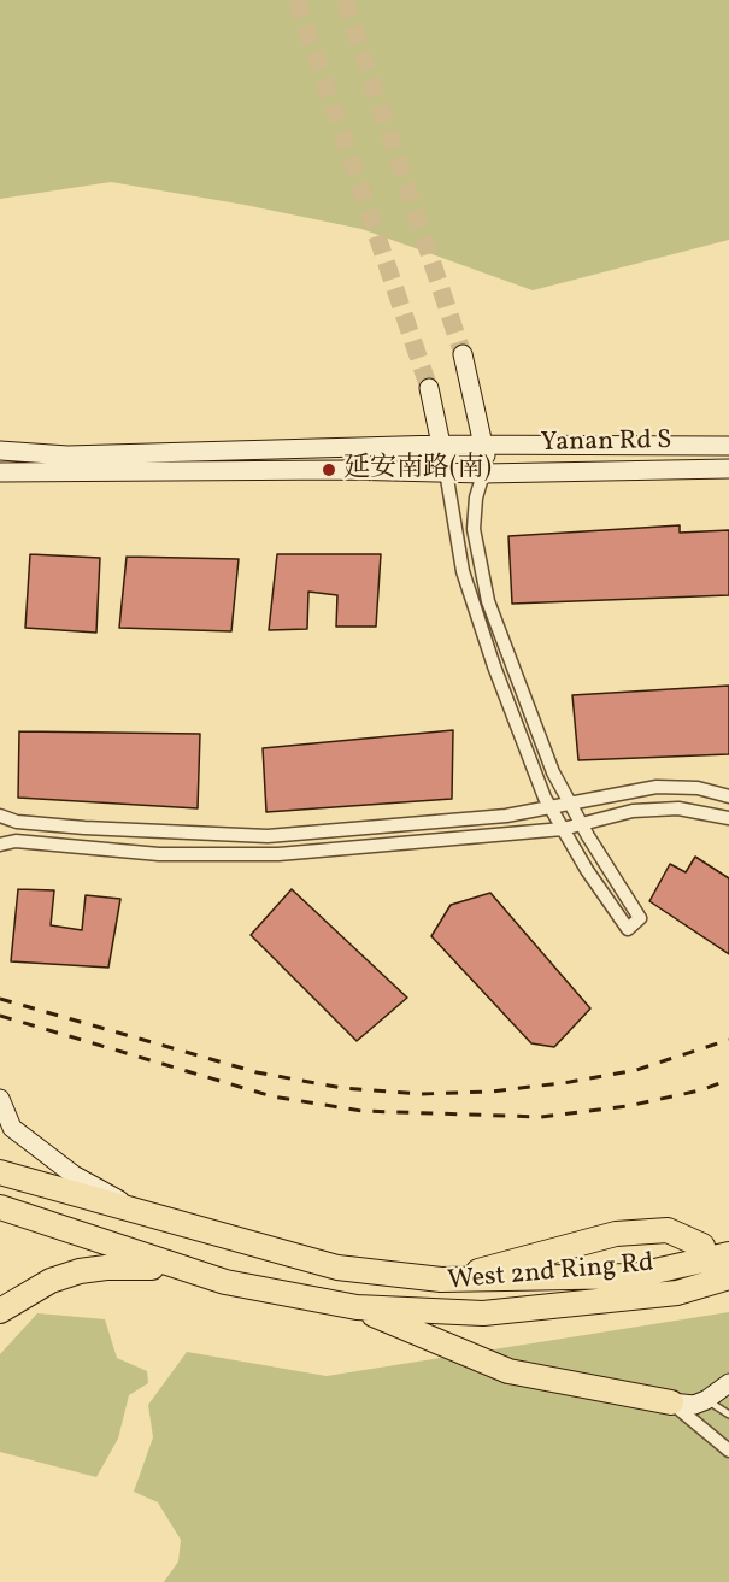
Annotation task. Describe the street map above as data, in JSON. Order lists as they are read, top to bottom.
{
  "streets": {
    "highway": ["West 2nd Ring Rd"],
    "street": ["Yanan Rd S"]
  },
  "places": ["延安南路(南)"]
}
